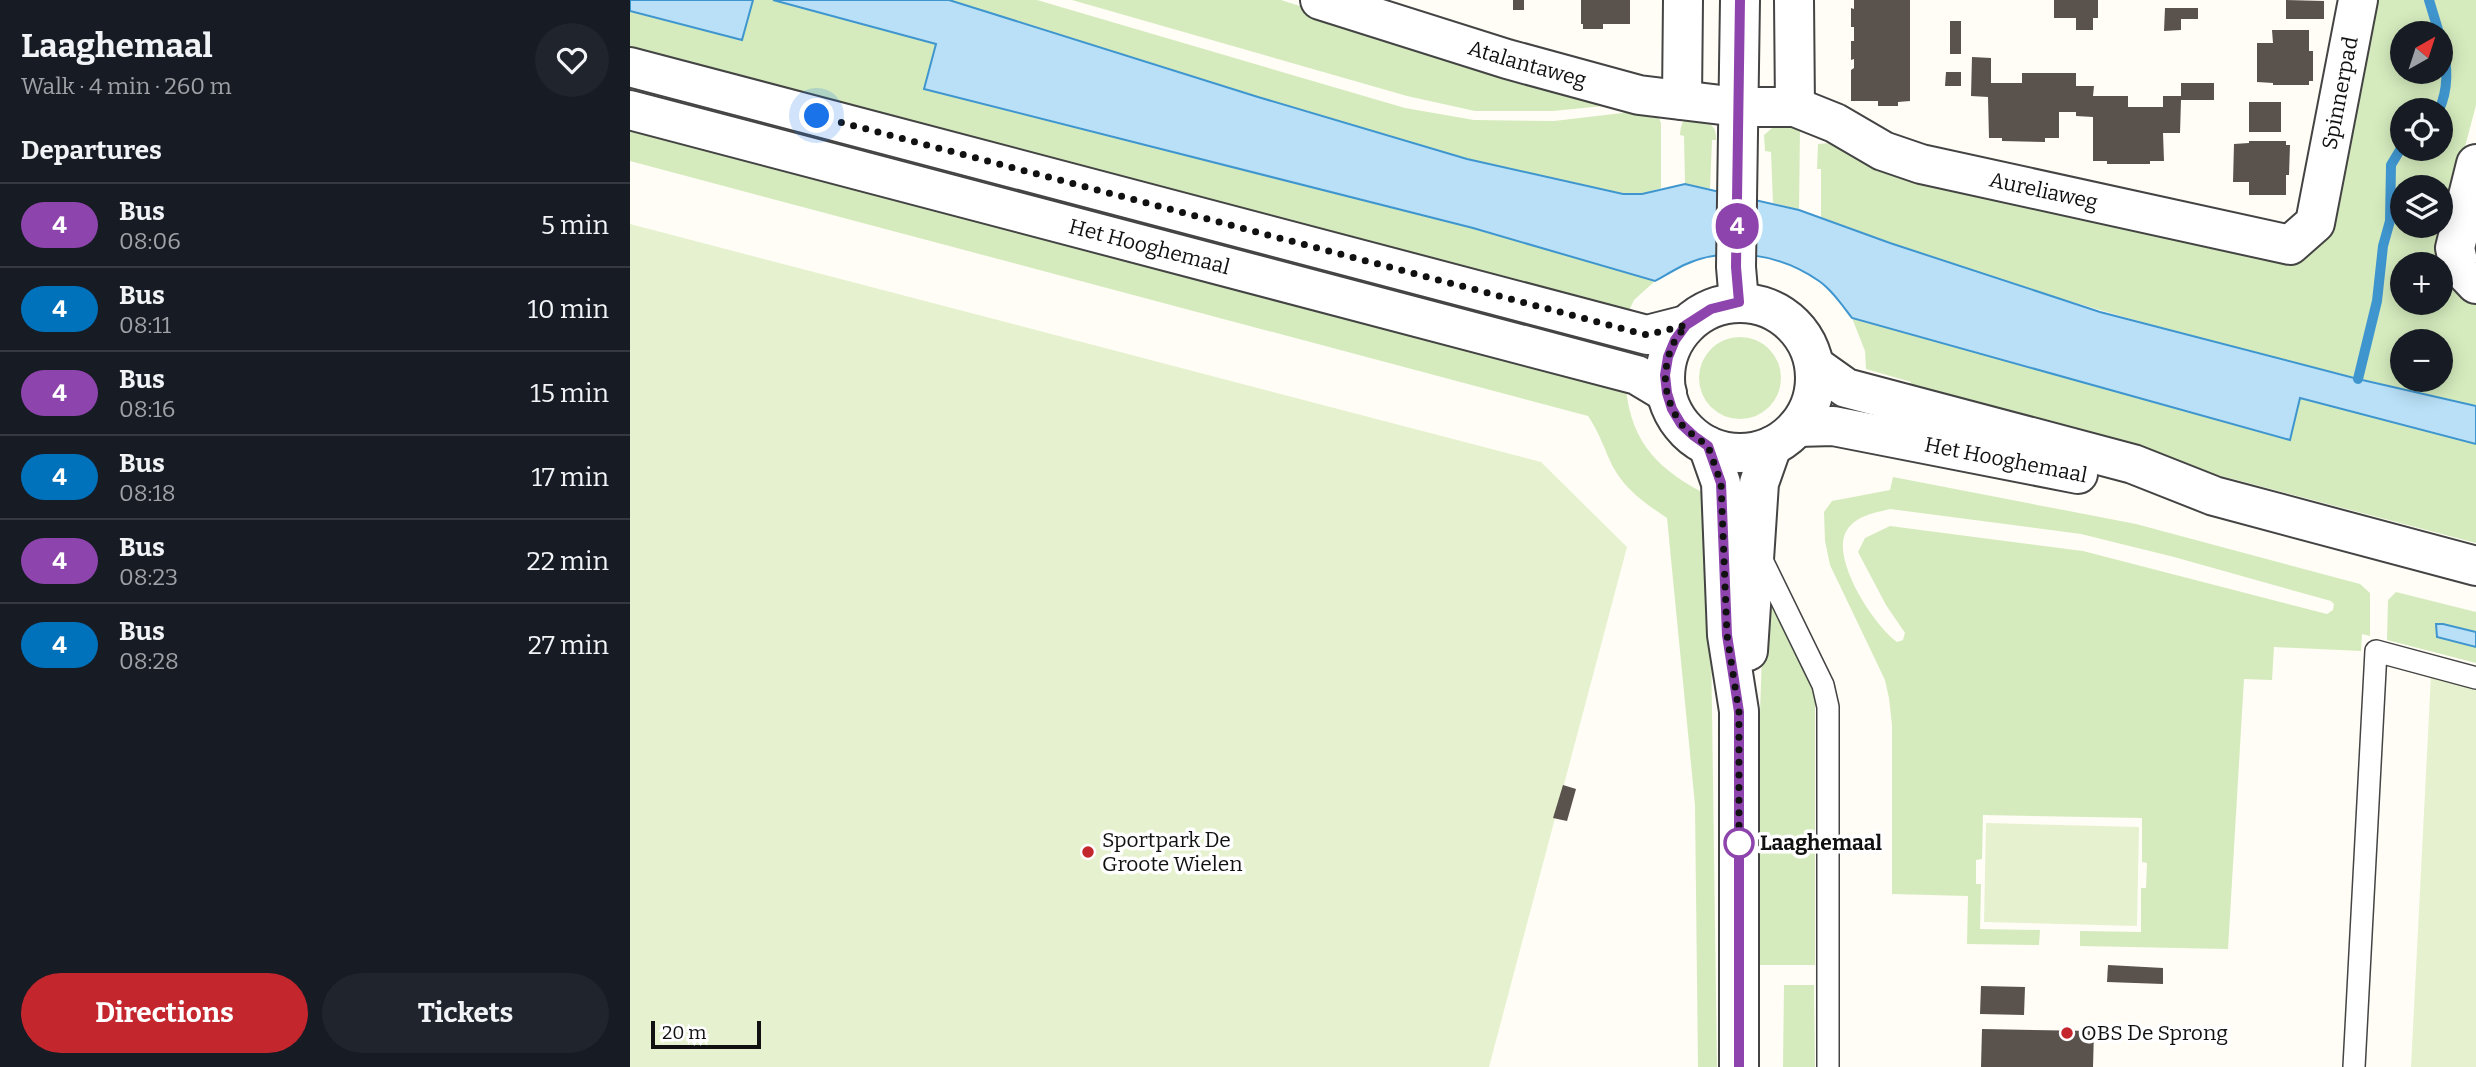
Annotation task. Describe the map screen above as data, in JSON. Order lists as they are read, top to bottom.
{
  "streets": {
    "street": [
      "Atalantaweg",
      "Spinnerpad",
      "Aureliaweg",
      "Het Hooghemaal"
    ]
  },
  "crossings": [
    ["Atalantaweg", "Aureliaweg"],
    ["Spinnerpad", "Aureliaweg"]
  ],
  "places": ["Laaghemaal", "Sportpark De Groote Wielen", "OBS De Sprong"],
  "lines": ["bus line 4"],
  "scale_bar": "20 m",
  "north": "top right",
  "page": {
    "heading": [
      ["Laaghemaal", "Walk · 4 min · 260 m"],
      "Departures"
    ],
    "on_map": "4",
    "map_buttons": ["+", "−"],
    "list": [
      {
        "mark": "4",
        "name": "Bus",
        "note": "08:06",
        "value": "5 min"
      },
      {
        "mark": "4",
        "name": "Bus",
        "note": "08:11",
        "value": "10 min"
      },
      {
        "mark": "4",
        "name": "Bus",
        "note": "08:16",
        "value": "15 min"
      },
      {
        "mark": "4",
        "name": "Bus",
        "note": "08:18",
        "value": "17 min"
      },
      {
        "mark": "4",
        "name": "Bus",
        "note": "08:23",
        "value": "22 min"
      },
      {
        "mark": "4",
        "name": "Bus",
        "note": "08:28",
        "value": "27 min"
      }
    ],
    "buttons": ["Directions", "Tickets"],
    "scale": "20 m"
  }
}
